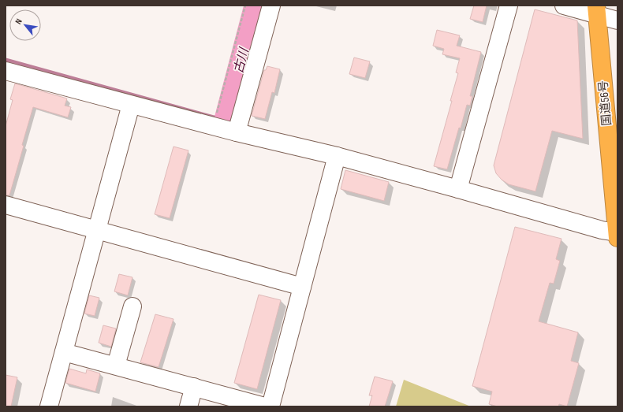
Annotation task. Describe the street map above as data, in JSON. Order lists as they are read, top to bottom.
{
  "streets": {
    "highway": ["国道56号"]
  },
  "water": ["古川"],
  "north": "top left"
}
